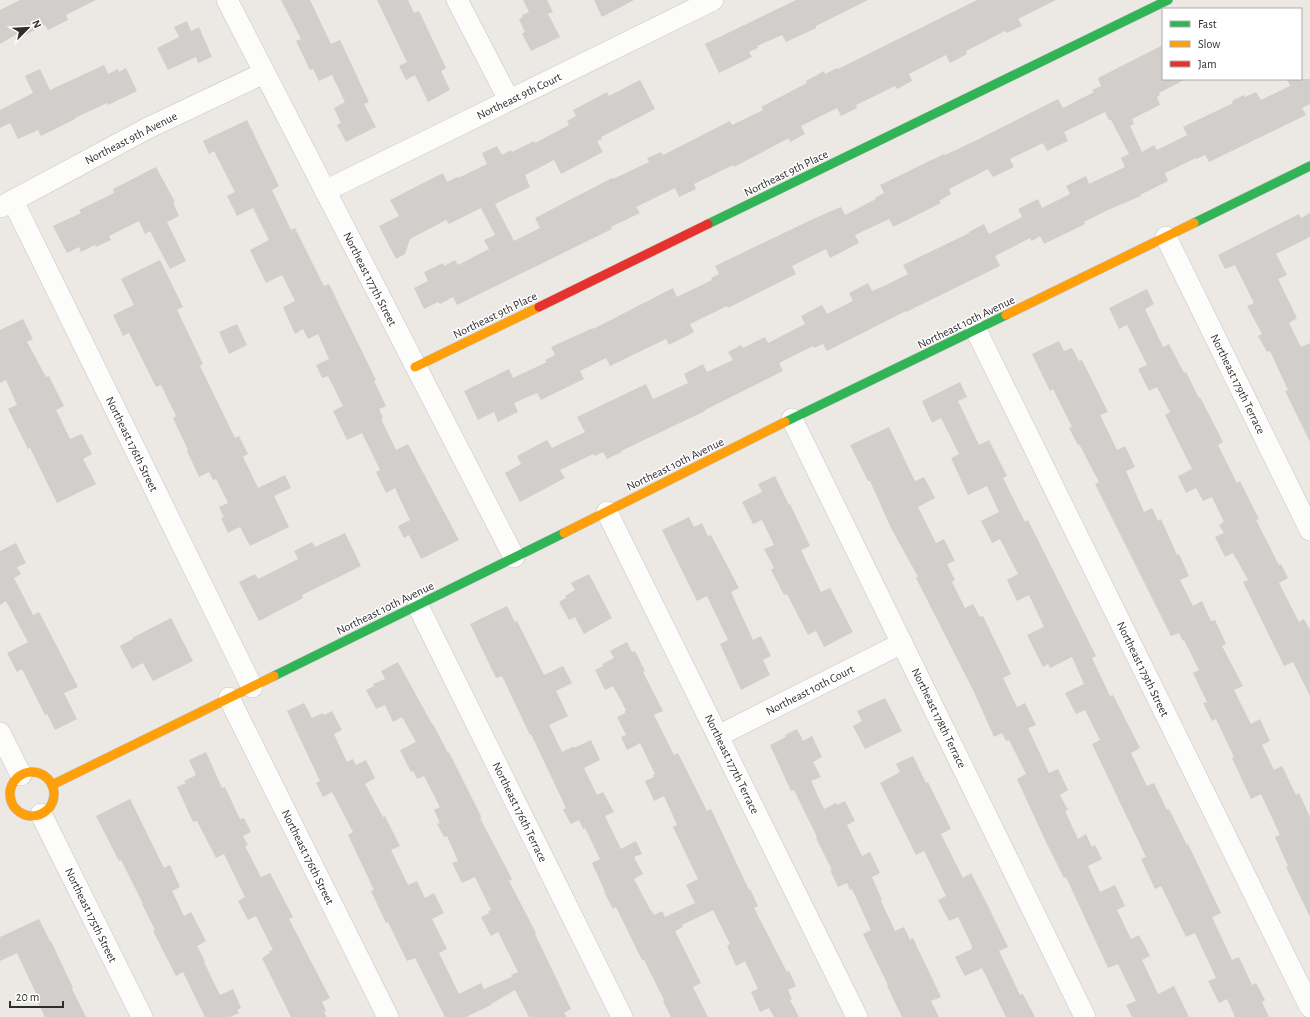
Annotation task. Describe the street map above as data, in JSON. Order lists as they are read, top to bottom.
{
  "streets": {
    "street": [
      "Northeast 9th Court",
      "Northeast 9th Avenue",
      "Northeast 9th Place",
      "Northeast 177th Street",
      "Northeast 10th Avenue",
      "Northeast 179th Terrace",
      "Northeast 176th Street",
      "Northeast 179th Street",
      "Northeast 10th Court",
      "Northeast 178th Terrace",
      "Northeast 177th Terrace",
      "Northeast 176th Terrace",
      "Northeast 175th Street"
    ]
  },
  "crossings": [
    ["Northeast 9th Court", "Northeast 177th Street"],
    ["Northeast 9th Avenue", "Northeast 177th Street"],
    ["Northeast 9th Avenue", "Northeast 176th Street"],
    ["Northeast 9th Place", "Northeast 177th Street"],
    ["Northeast 177th Street", "Northeast 10th Avenue"],
    ["Northeast 10th Avenue", "Northeast 179th Terrace"],
    ["Northeast 10th Avenue", "Northeast 176th Street"],
    ["Northeast 10th Avenue", "Northeast 179th Street"],
    ["Northeast 10th Avenue", "Northeast 178th Terrace"],
    ["Northeast 10th Avenue", "Northeast 177th Terrace"],
    ["Northeast 10th Avenue", "Northeast 176th Terrace"],
    ["Northeast 10th Avenue", "Northeast 175th Street"],
    ["Northeast 10th Court", "Northeast 178th Terrace"],
    ["Northeast 10th Court", "Northeast 177th Terrace"]
  ],
  "legend": ["Fast", "Slow", "Jam"],
  "scale_bar": "20 m",
  "north": "top right"
}
